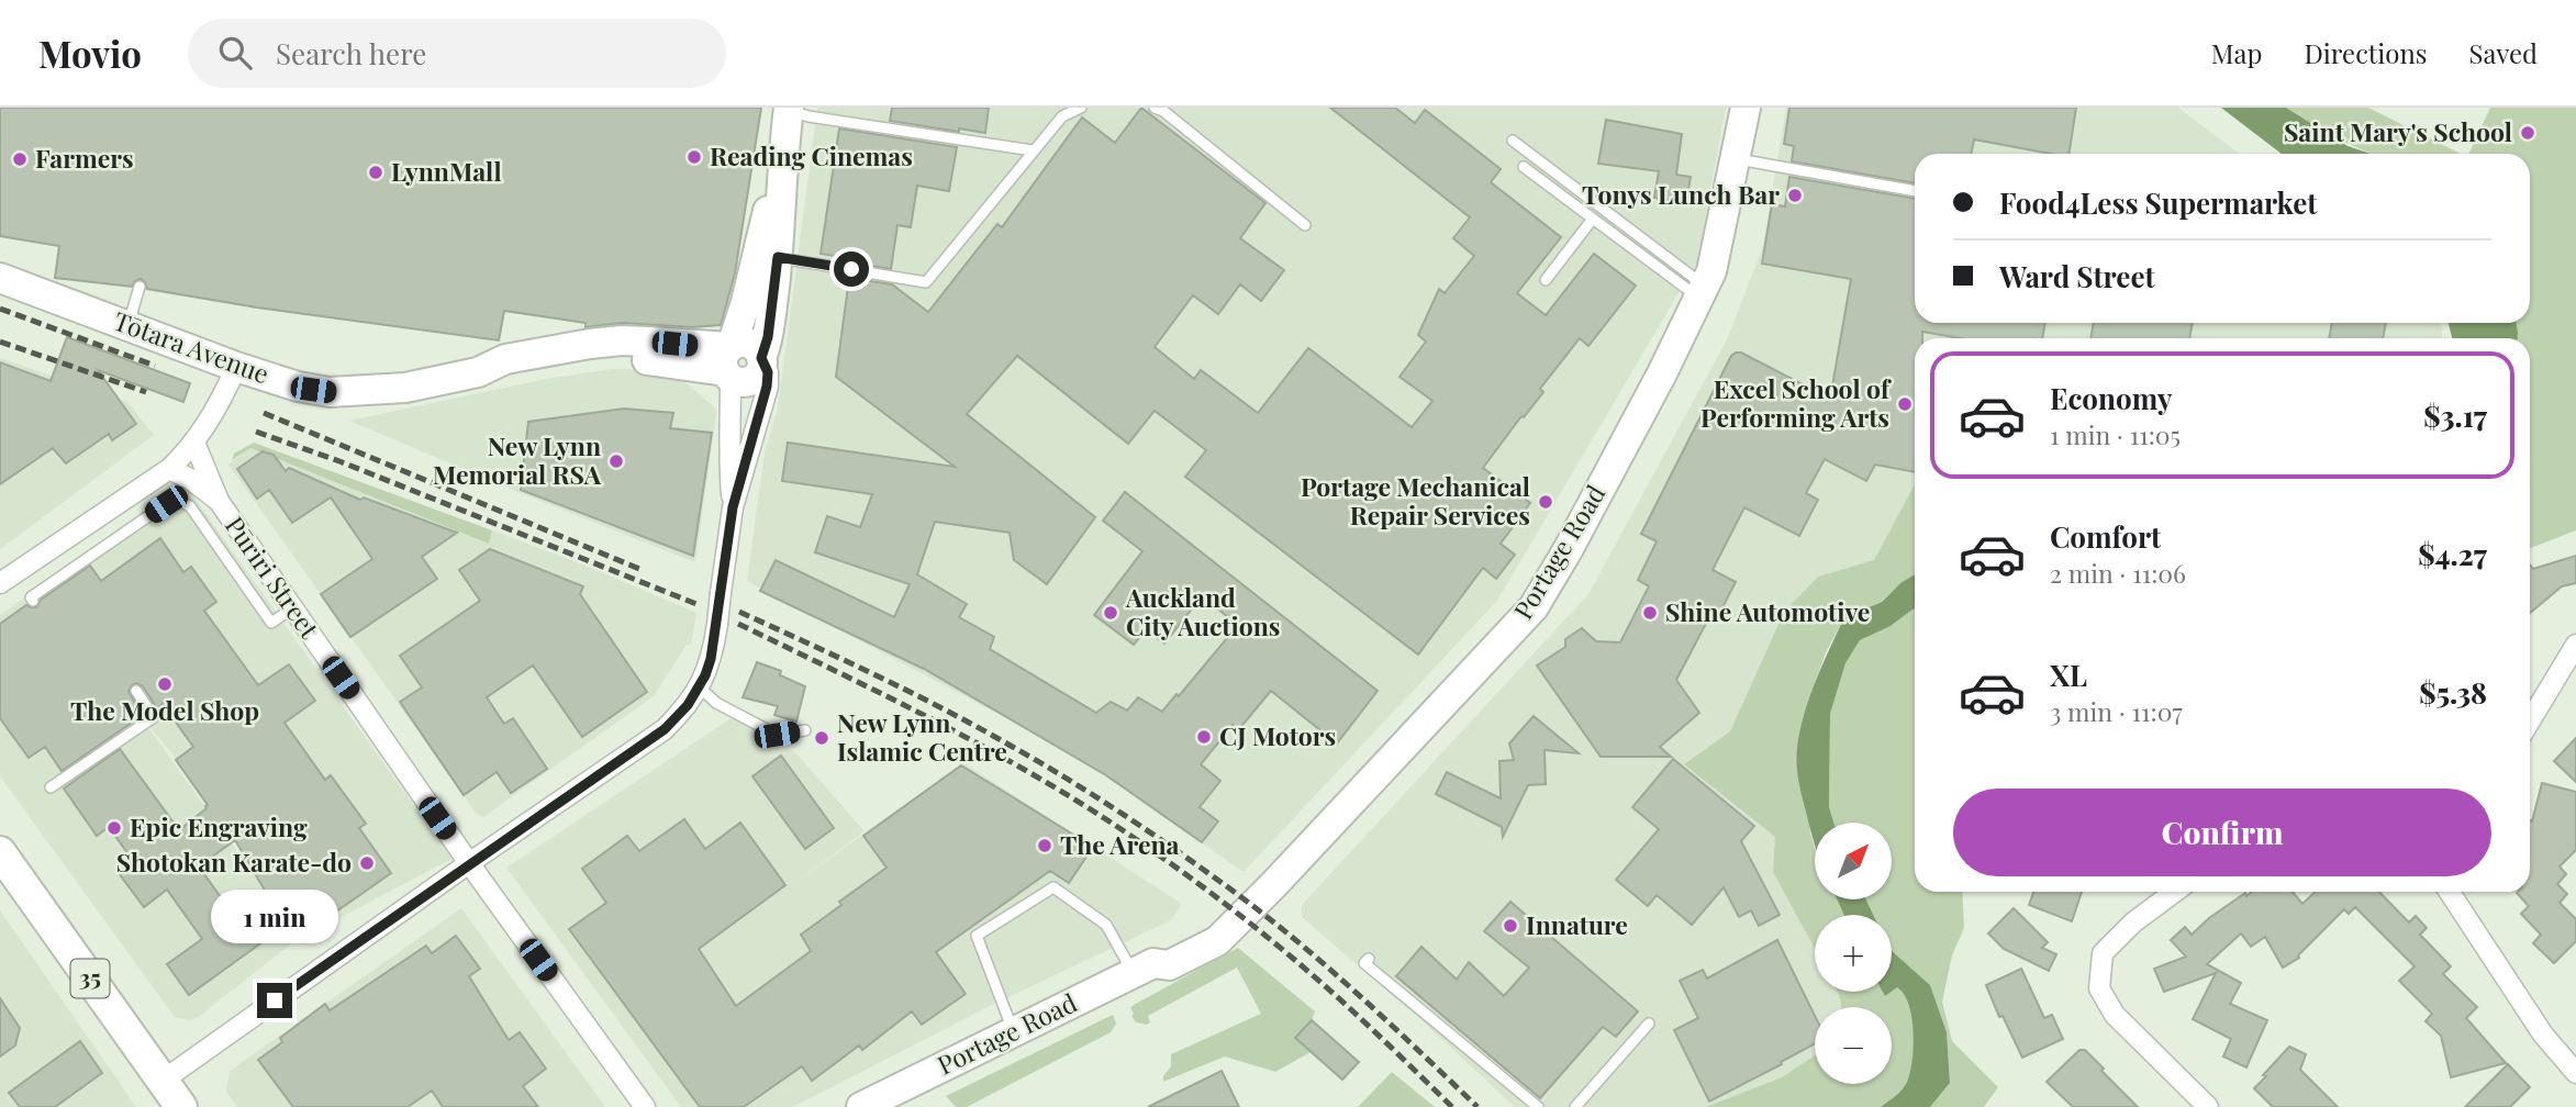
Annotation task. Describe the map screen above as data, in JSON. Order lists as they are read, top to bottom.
{
  "streets": {
    "main road": ["35"],
    "street": ["Tōtara Avenue", "Portage Road", "Pūriri Street"]
  },
  "places": [
    "Saint Mary's School",
    "Reading Cinemas",
    "Farmers",
    "LynnMall",
    "Tonys Lunch Bar",
    "Excel School of Performing Arts",
    "New Lynn Memorial RSA",
    "Portage Mechanical Repair Services",
    "Auckland City Auctions",
    "Shine Automotive",
    "The Model Shop",
    "CJ Motors",
    "New Lynn Islamic Centre",
    "Epic Engraving",
    "The Arena",
    "Shotokan Karate-do",
    "Innature"
  ],
  "north": "top right",
  "page": {
    "header": "Movio",
    "search": "Search here",
    "nav": ["Map", "Directions", "Saved"],
    "banner": ["Food4Less Supermarket", "Ward Street"],
    "list": [
      {
        "name": "Economy",
        "note": "1 min · 11:05",
        "value": "$3.17"
      },
      {
        "name": "Comfort",
        "note": "2 min · 11:06",
        "value": "$4.27"
      },
      {
        "name": "XL",
        "note": "3 min · 11:07",
        "value": "$5.38"
      }
    ],
    "buttons": "Confirm",
    "map_buttons": ["+", "−"],
    "bubble": "1 min"
  }
}
